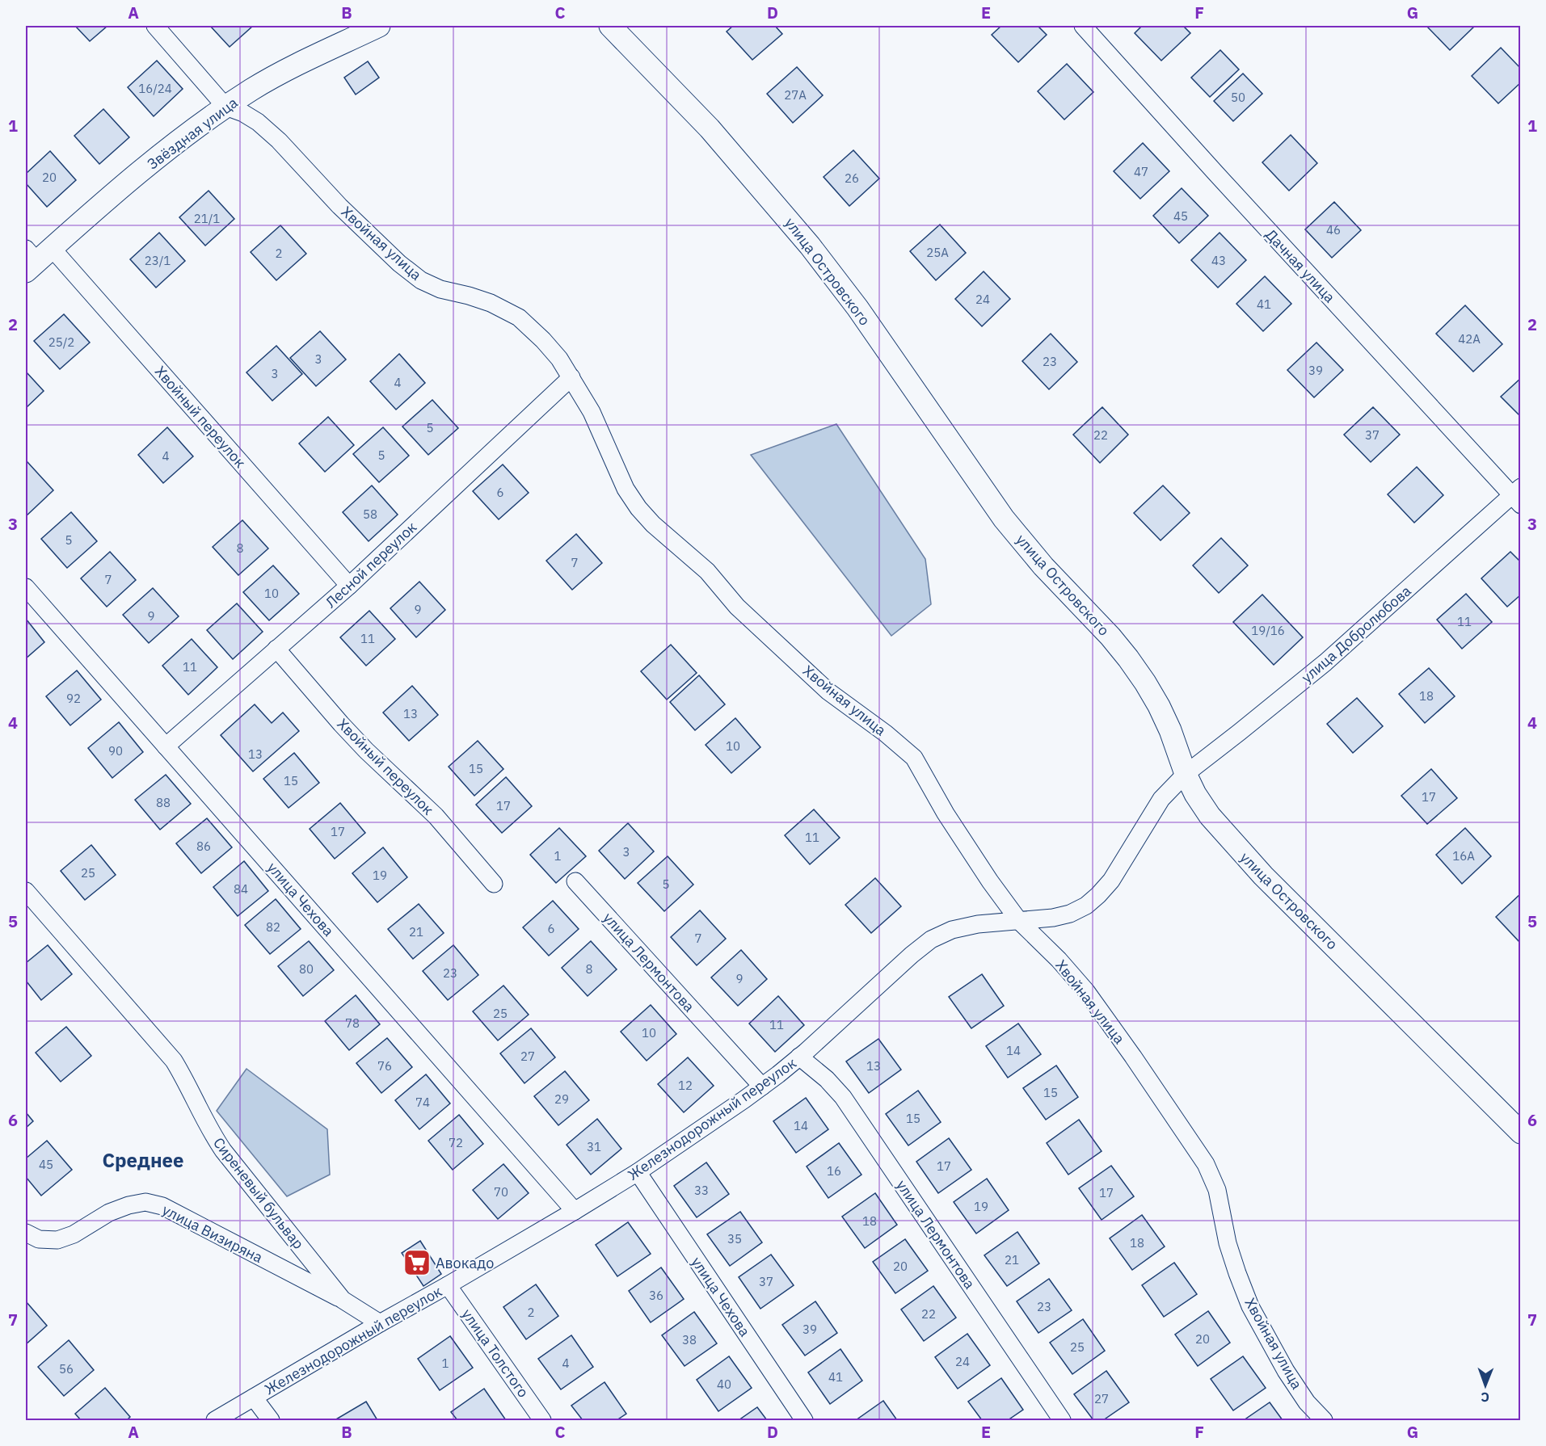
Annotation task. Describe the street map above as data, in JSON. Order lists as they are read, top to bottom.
{
  "streets": {
    "street": [
      "Звёздная улица",
      "Хвойная улица",
      "Дачная улица",
      "улица Островского",
      "Хвойный переулок",
      "Лесной переулок",
      "улица Добролюбова",
      "улица Чехова",
      "улица Лермонтова",
      "Железнодорожный переулок",
      "Сиреневый бульвар",
      "улица Визиряна",
      "улица Толстого"
    ]
  },
  "crossings": [
    ["Звёздная улица", "Хвойная улица"],
    ["Звёздная улица", "Хвойный переулок"],
    ["Хвойная улица", "Лесной переулок"],
    ["Хвойная улица", "Железнодорожный переулок"],
    ["Дачная улица", "улица Добролюбова"],
    ["улица Островского", "улица Добролюбова"],
    ["улица Островского", "Железнодорожный переулок"],
    ["Хвойный переулок", "Лесной переулок"],
    ["Лесной переулок", "улица Чехова"],
    ["улица Добролюбова", "Железнодорожный переулок"],
    ["улица Чехова", "Железнодорожный переулок"],
    ["улица Лермонтова", "Железнодорожный переулок"],
    ["Железнодорожный переулок", "Сиреневый бульвар"],
    ["Железнодорожный переулок", "улица Толстого"],
    ["Сиреневый бульвар", "улица Визиряна"]
  ],
  "districts": ["Среднее"],
  "places": {
    "supermarket": ["Авокадо"]
  },
  "house_numbers": [
    "16/24",
    "27А",
    "50",
    "47",
    "20",
    "26",
    "45",
    "21/1",
    "46",
    "25А",
    "2",
    "23/1",
    "43",
    "24",
    "41",
    "42А",
    "25/2",
    "3",
    "23",
    "39",
    "3",
    "4",
    "5",
    "22",
    "37",
    "5",
    "4",
    "6",
    "58",
    "5",
    "8",
    "7",
    "7",
    "10",
    "9",
    "9",
    "11",
    "19/16",
    "11",
    "11",
    "18",
    "92",
    "13",
    "10",
    "90",
    "13",
    "15",
    "15",
    "17",
    "88",
    "17",
    "17",
    "11",
    "86",
    "3",
    "1",
    "16А",
    "25",
    "19",
    "5",
    "84",
    "82",
    "6",
    "21",
    "7",
    "80",
    "8",
    "23",
    "9",
    "25",
    "78",
    "11",
    "10",
    "14",
    "27",
    "76",
    "13",
    "12",
    "15",
    "29",
    "74",
    "15",
    "14",
    "72",
    "31",
    "45",
    "17",
    "16",
    "33",
    "70",
    "17",
    "19",
    "18",
    "35",
    "18",
    "21",
    "20",
    "37",
    "36",
    "23",
    "2",
    "22",
    "39",
    "20",
    "38",
    "25",
    "24",
    "1",
    "4",
    "56",
    "41",
    "40",
    "27"
  ],
  "north": "bottom",
  "grid": {
    "columns": [
      "A",
      "B",
      "C",
      "D",
      "E",
      "F",
      "G"
    ],
    "rows": [
      "1",
      "2",
      "3",
      "4",
      "5",
      "6",
      "7"
    ]
  }
}
